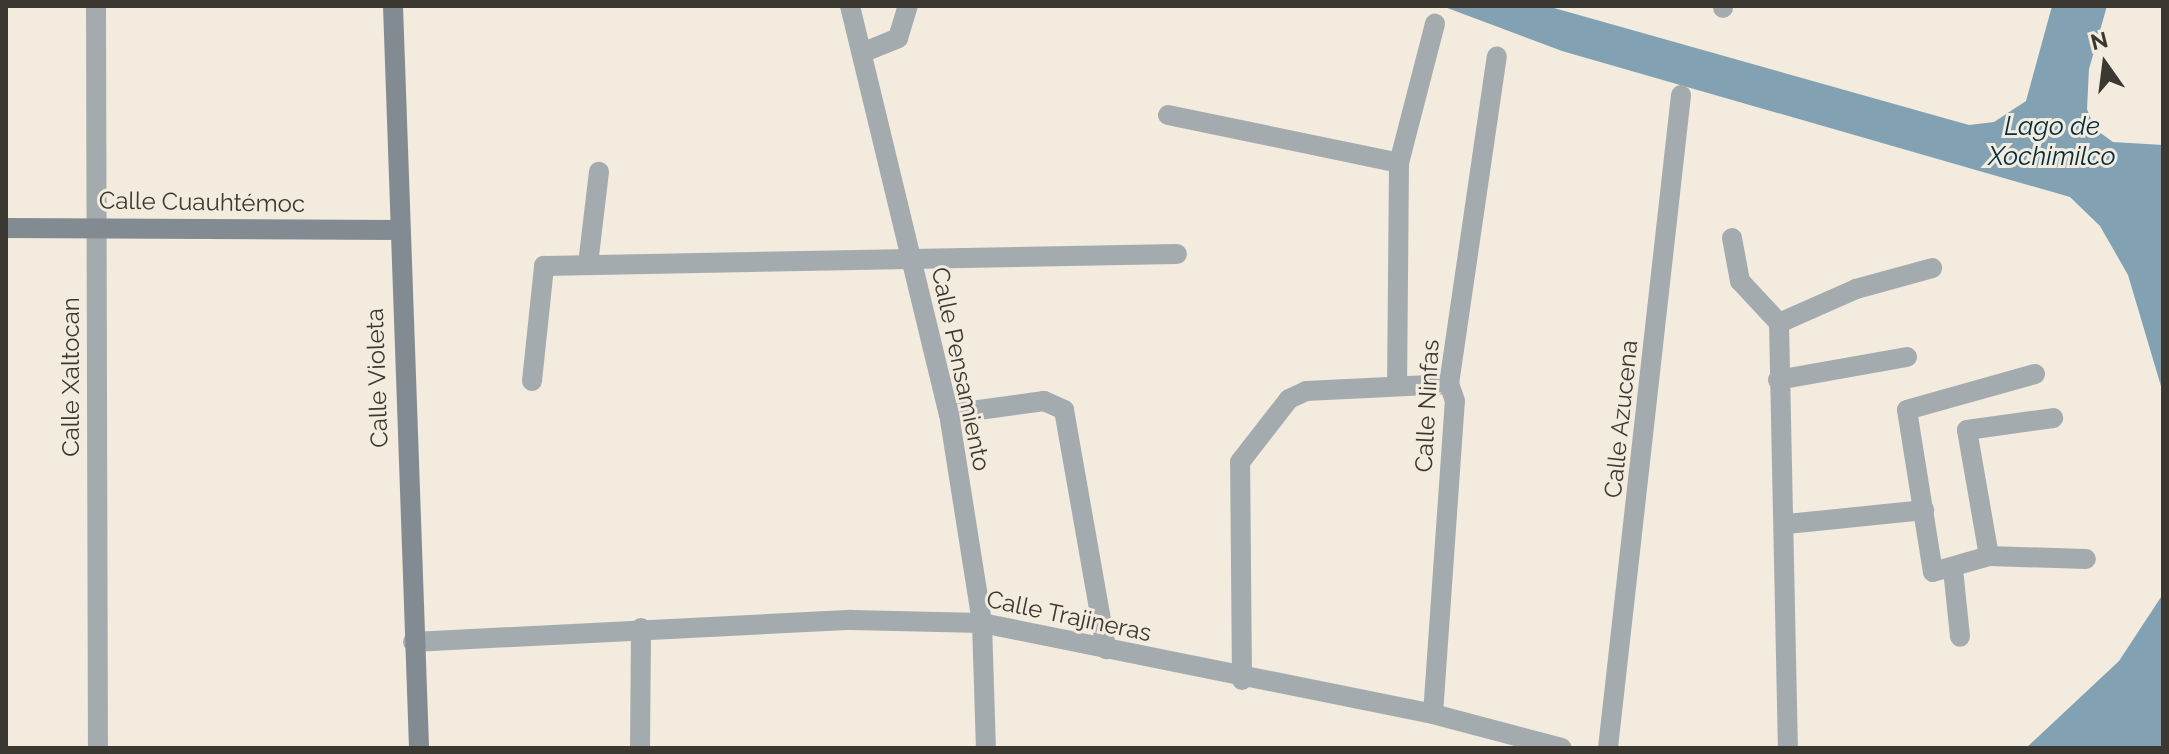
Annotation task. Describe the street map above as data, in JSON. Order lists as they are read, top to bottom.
{
  "streets": {
    "street": [
      "Calle Cuauhtémoc",
      "Calle Pensamiento",
      "Calle Xaltocan",
      "Calle Violeta",
      "Calle Ninfas",
      "Calle Azucena",
      "Calle Trajineras"
    ]
  },
  "crossings": [
    ["Calle Cuauhtémoc", "Calle Xaltocan"],
    ["Calle Cuauhtémoc", "Calle Violeta"],
    ["Calle Pensamiento", "Calle Trajineras"],
    ["Calle Violeta", "Calle Trajineras"],
    ["Calle Ninfas", "Calle Trajineras"]
  ],
  "water": ["Lago de Xochimilco"],
  "north": "top"
}
